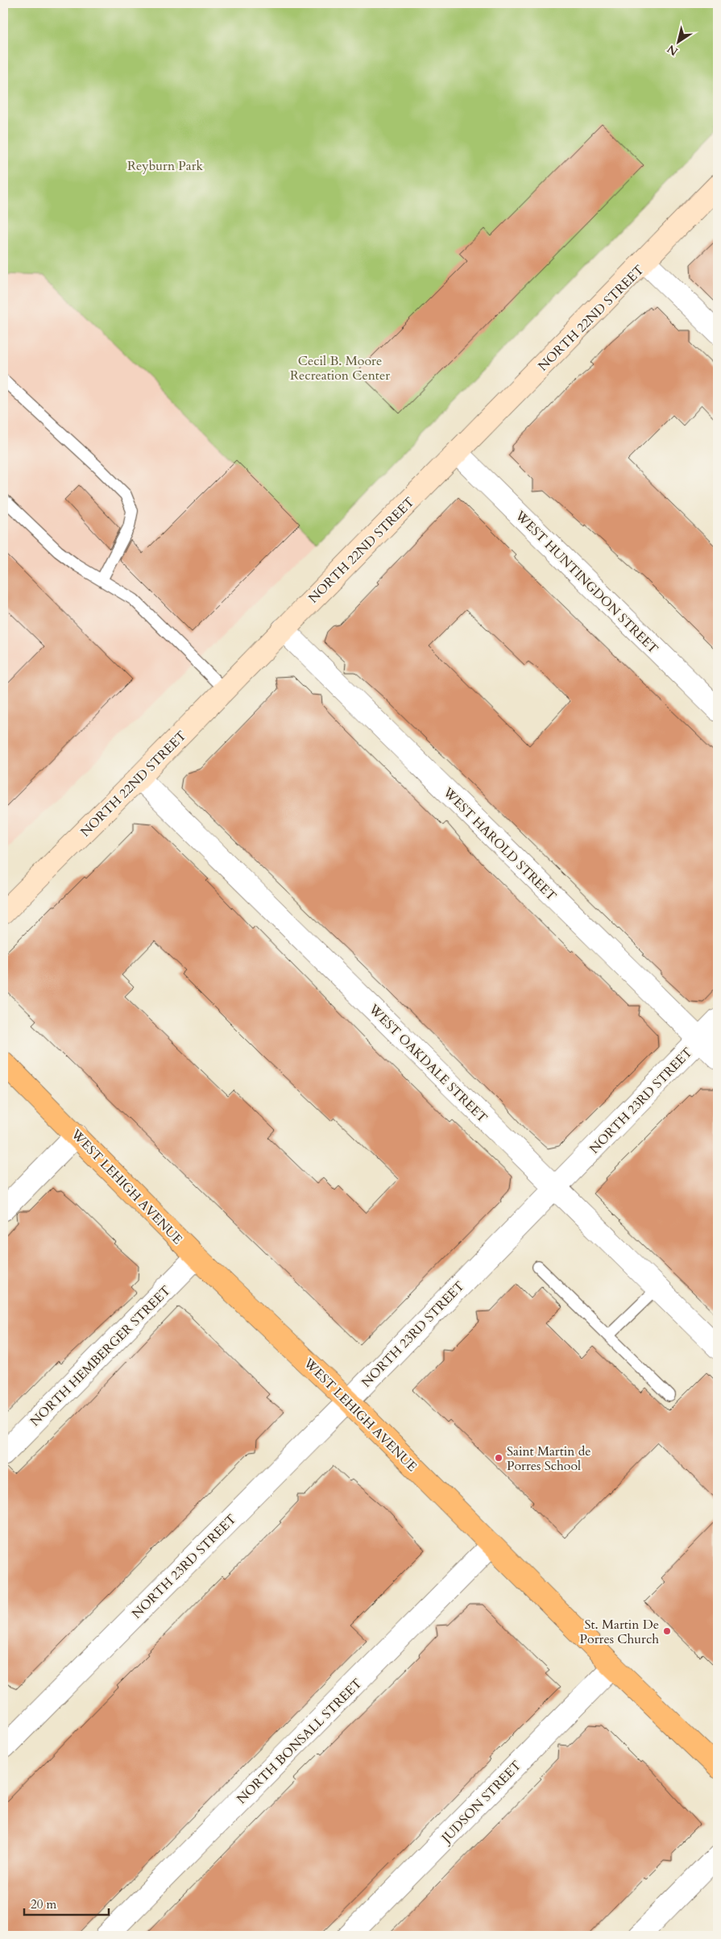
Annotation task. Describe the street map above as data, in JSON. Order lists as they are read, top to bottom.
{
  "streets": {
    "main road": ["NORTH 22ND STREET", "WEST LEHIGH AVENUE"],
    "street": [
      "WEST HUNTINGDON STREET",
      "WEST HAROLD STREET",
      "WEST OAKDALE STREET",
      "NORTH 23RD STREET",
      "NORTH HEMBERGER STREET",
      "NORTH BONSALL STREET",
      "JUDSON STREET"
    ]
  },
  "crossings": [
    ["NORTH 22ND STREET", "WEST HUNTINGDON STREET"],
    ["NORTH 22ND STREET", "WEST HAROLD STREET"],
    ["NORTH 22ND STREET", "WEST OAKDALE STREET"],
    ["WEST HAROLD STREET", "NORTH 23RD STREET"],
    ["WEST OAKDALE STREET", "NORTH 23RD STREET"],
    ["NORTH 23RD STREET", "WEST LEHIGH AVENUE"],
    ["WEST LEHIGH AVENUE", "NORTH HEMBERGER STREET"],
    ["WEST LEHIGH AVENUE", "NORTH BONSALL STREET"],
    ["WEST LEHIGH AVENUE", "JUDSON STREET"]
  ],
  "parks": ["Reyburn Park", "Cecil B. Moore Recreation Center"],
  "places": ["Saint Martin de Porres School", "St. Martin De Porres Church"],
  "scale_bar": "20 m",
  "north": "bottom left"
}
